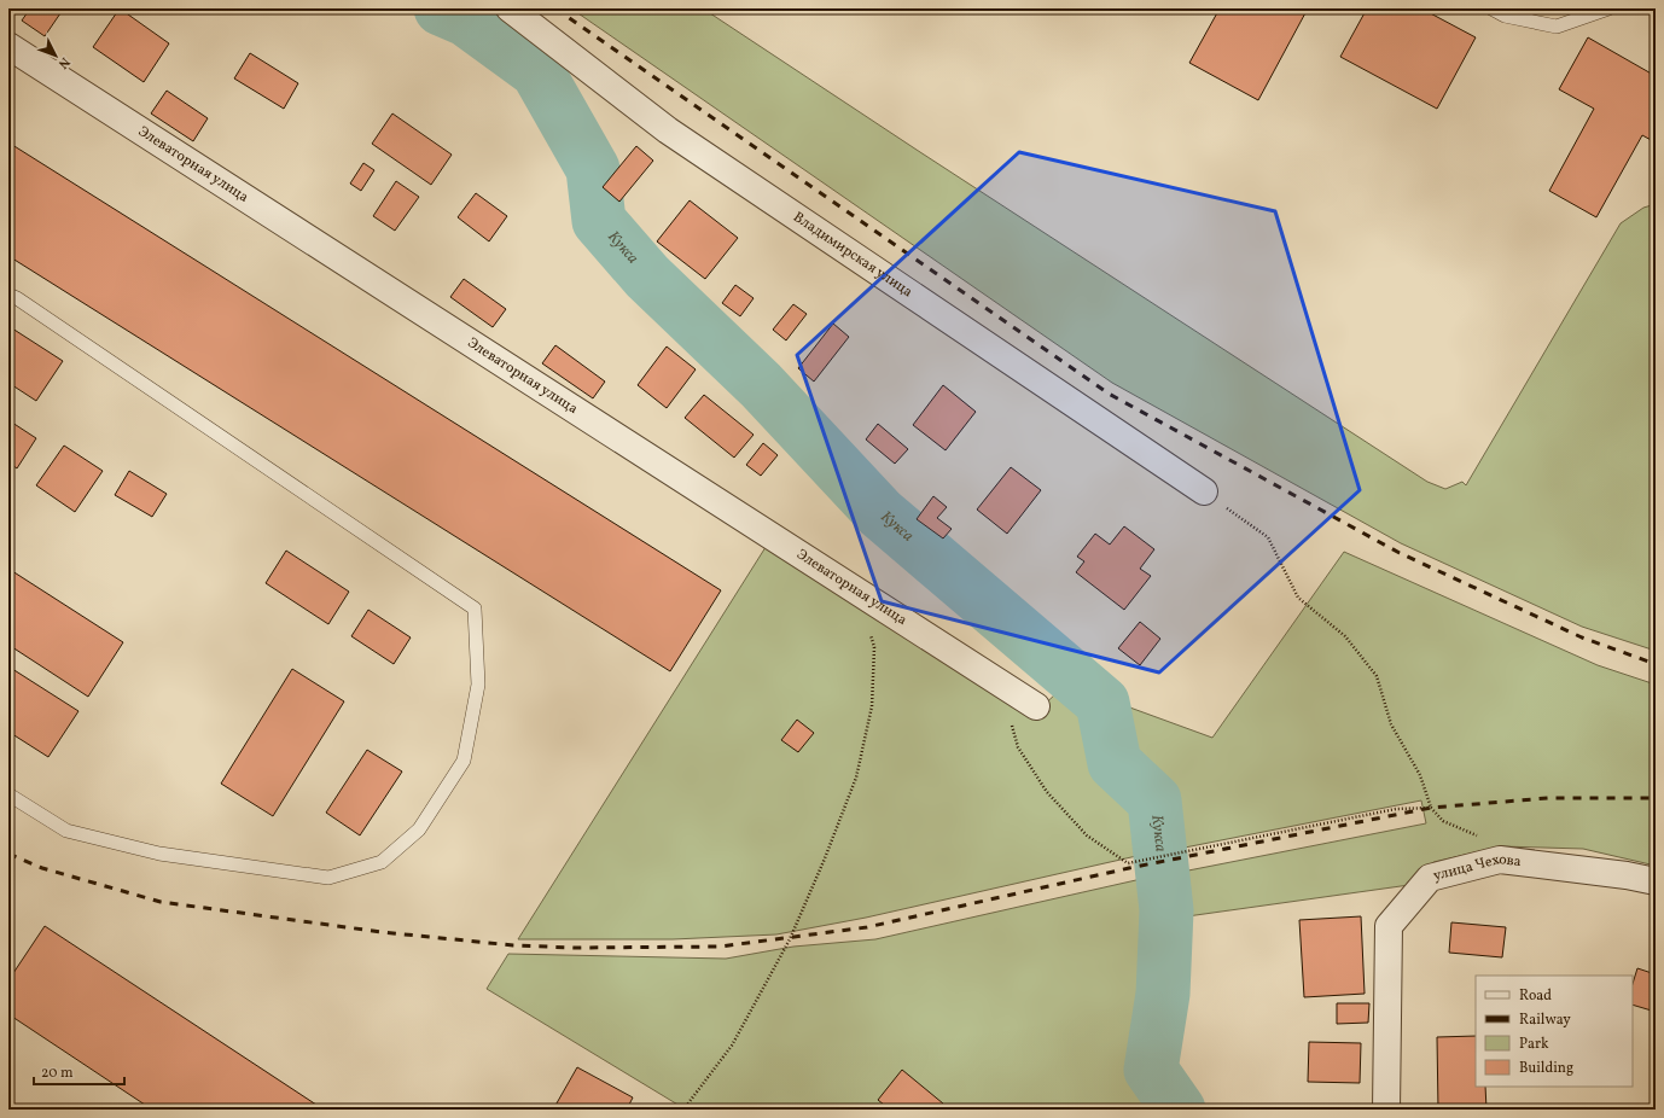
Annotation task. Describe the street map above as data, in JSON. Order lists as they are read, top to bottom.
{
  "streets": {
    "street": ["Элеваторная улица", "Владимирская улица", "улица Чехова"]
  },
  "water": ["Кукса"],
  "legend": [
    "Road",
    "Railway",
    "Park",
    "Building"
  ],
  "scale_bar": "20 m",
  "north": "bottom right"
}
